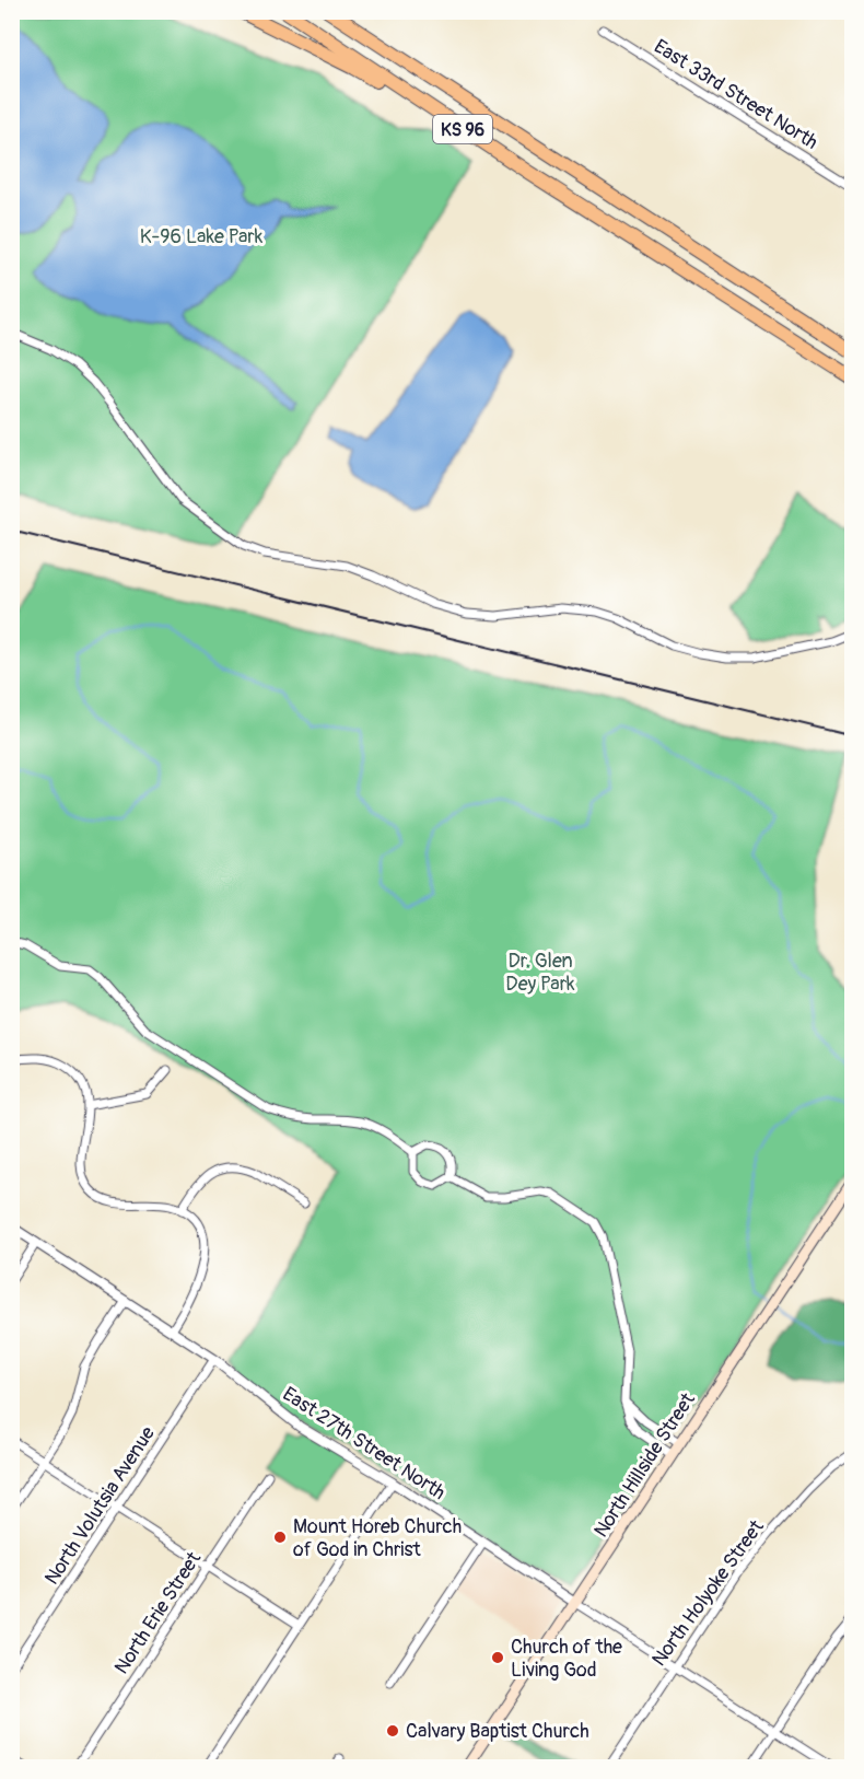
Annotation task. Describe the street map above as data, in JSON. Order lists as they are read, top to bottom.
{
  "streets": {
    "highway": ["KS 96"],
    "main road": ["North Hillside Street"],
    "street": [
      "East 33rd Street North",
      "East 27th Street North",
      "North Volutsia Avenue",
      "North Holyoke Street",
      "North Erie Street"
    ]
  },
  "crossings": [
    ["East 27th Street North", "North Hillside Street"],
    ["East 27th Street North", "North Volutsia Avenue"],
    ["East 27th Street North", "North Holyoke Street"]
  ],
  "parks": ["K-96 Lake Park", "Dr. Glen Dey Park"],
  "places": ["Mount Horeb Church of God in Christ", "Church of the Living God", "Calvary Baptist Church"]
}
